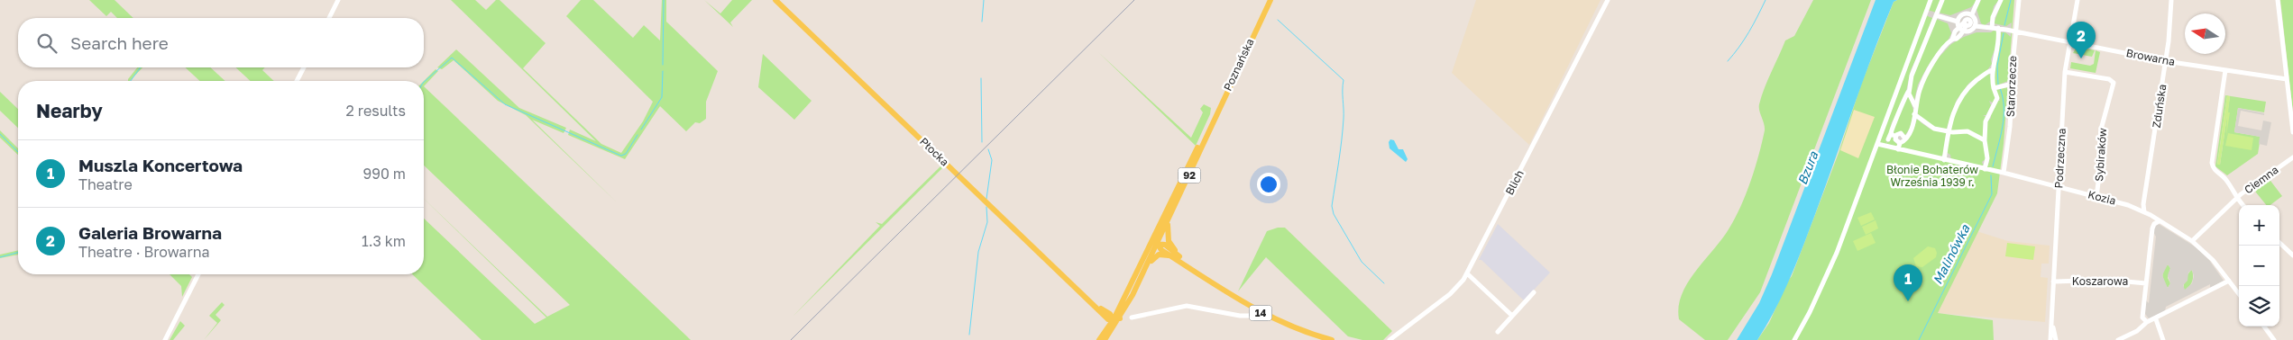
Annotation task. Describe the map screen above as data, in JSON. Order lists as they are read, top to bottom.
{
  "streets": {
    "main road": [
      "Poznańska",
      "Płocka",
      "92",
      "14"
    ],
    "street": [
      "Browarna",
      "Starorzecze",
      "Zduńska",
      "Sybiraków",
      "Podrzeczna",
      "Ciemna",
      "Blich",
      "Kozia",
      "Koszarowa"
    ]
  },
  "crossings": [
    ["Browarna", "Starorzecze"],
    ["Browarna", "Zduńska"],
    ["Browarna", "Podrzeczna"],
    ["Poznańska", "Płocka"],
    ["Poznańska", "14"],
    ["Starorzecze", "Kozia"],
    ["Zduńska", "Kozia"],
    ["Sybiraków", "Podrzeczna"],
    ["Sybiraków", "Kozia"],
    ["Podrzeczna", "Kozia"],
    ["Podrzeczna", "Koszarowa"],
    ["Ciemna", "Kozia"]
  ],
  "water": ["Bzura", "Malinówka"],
  "parks": ["Błonie Bohaterów Września 1939 r."],
  "north": "left",
  "page": {
    "search": "Search here",
    "pins": ["2", "1"],
    "heading": ["Nearby", "2 results"],
    "list": [
      {
        "mark": "1",
        "name": "Muszla Koncertowa",
        "note": "Theatre",
        "value": "990 m"
      },
      {
        "mark": "2",
        "name": "Galeria Browarna",
        "note": "Theatre · Browarna",
        "value": "1.3 km"
      }
    ],
    "map_buttons": ["+", "−"]
  }
}
